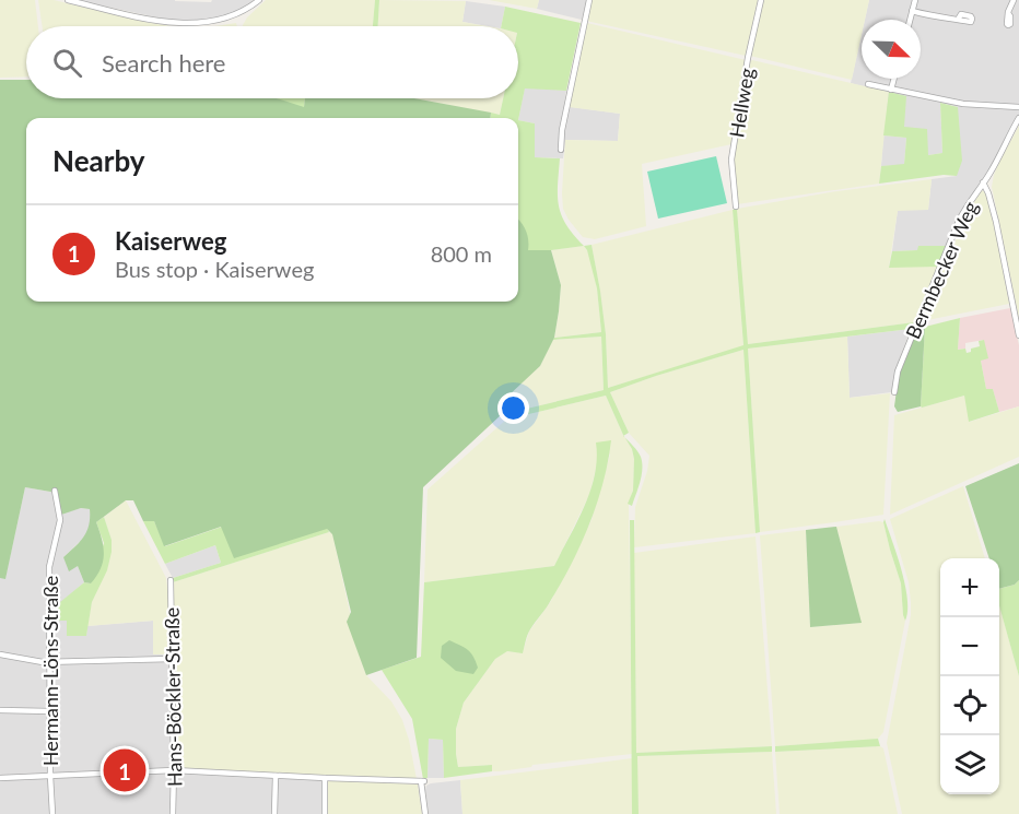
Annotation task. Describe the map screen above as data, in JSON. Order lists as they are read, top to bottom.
{
  "streets": {
    "street": [
      "Hellweg",
      "Bermbecker Weg",
      "Hermann-Löns-Straße",
      "Hans-Böckler-Straße"
    ]
  },
  "north": "bottom right",
  "page": {
    "search": "Search here",
    "heading": "Nearby",
    "list": [
      {
        "mark": "1",
        "name": "Kaiserweg",
        "note": "Bus stop · Kaiserweg",
        "value": "800 m"
      }
    ],
    "map_buttons": ["+", "−"],
    "pins": "1"
  }
}
